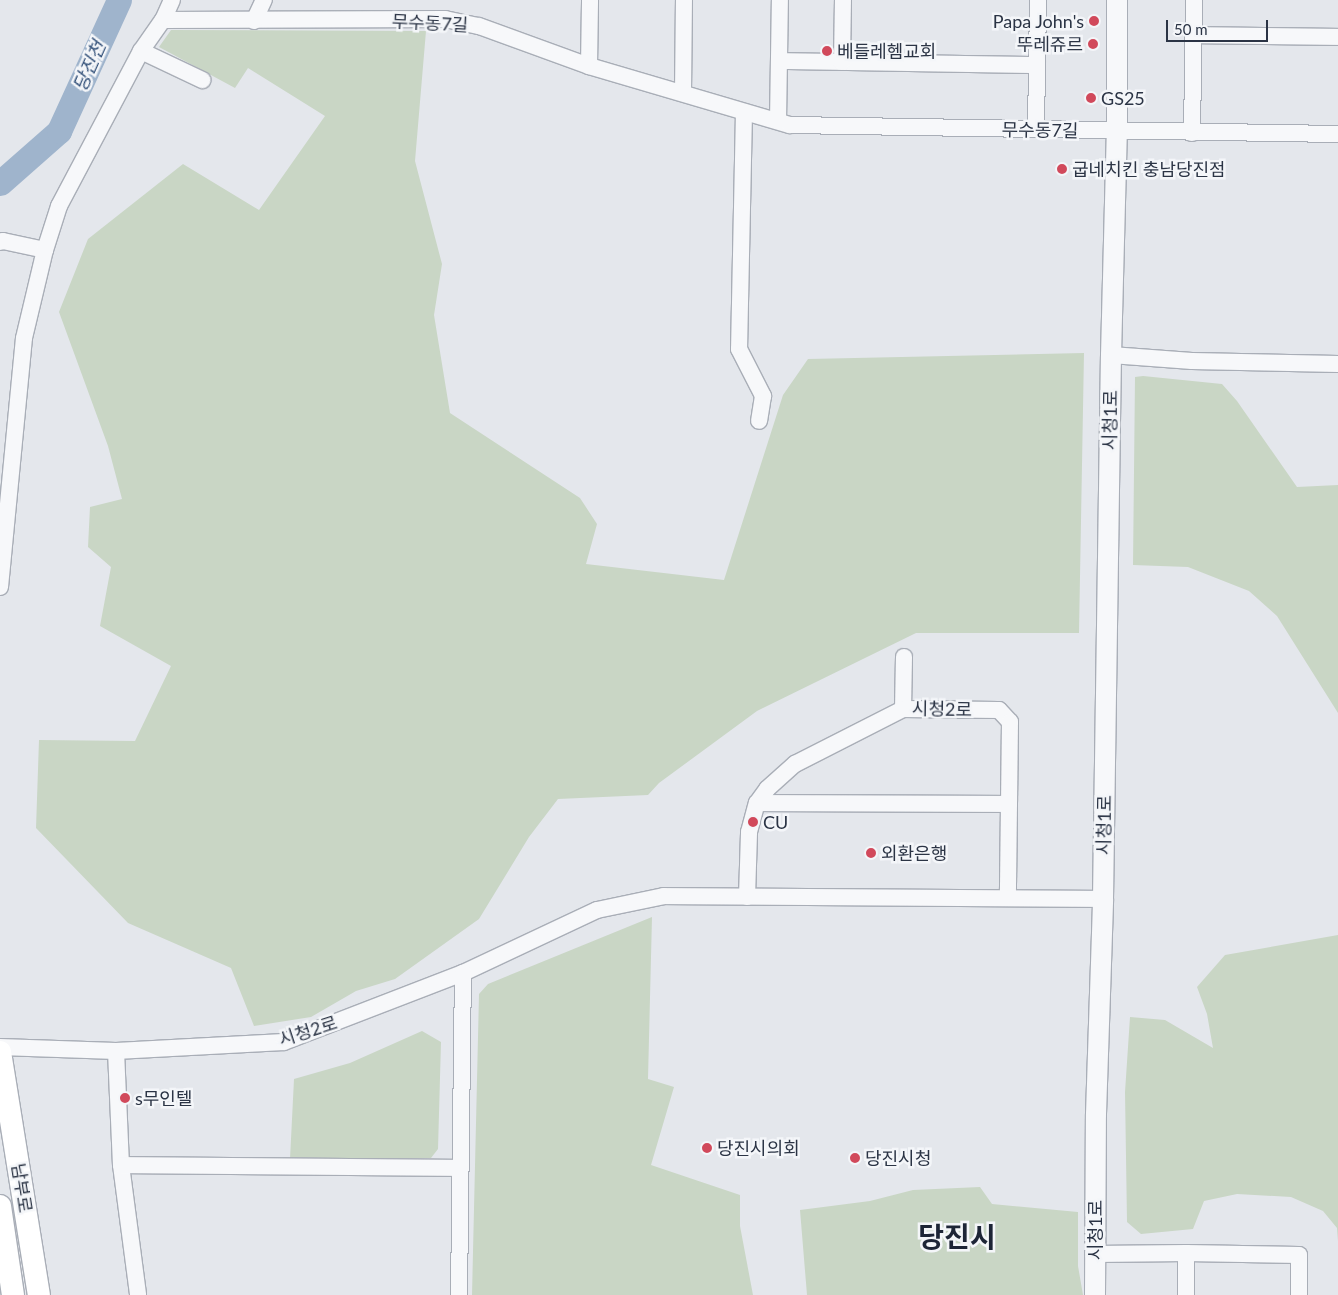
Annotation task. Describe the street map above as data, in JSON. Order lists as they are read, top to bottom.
{
  "streets": {
    "main road": ["남부로"],
    "street": ["무수동7길", "시청1로", "시청2로"]
  },
  "crossings": [
    ["무수동7길", "시청1로"],
    ["시청1로", "시청2로"]
  ],
  "districts": ["당진시"],
  "water": ["당진천"],
  "places": [
    "Papa John's",
    "뚜레쥬르",
    "베들레헴교회",
    "GS25",
    "굽네치킨 충남당진점",
    "CU",
    "외환은행",
    "s무인텔",
    "당진시의회",
    "당진시청"
  ],
  "scale_bar": "50 m"
}
